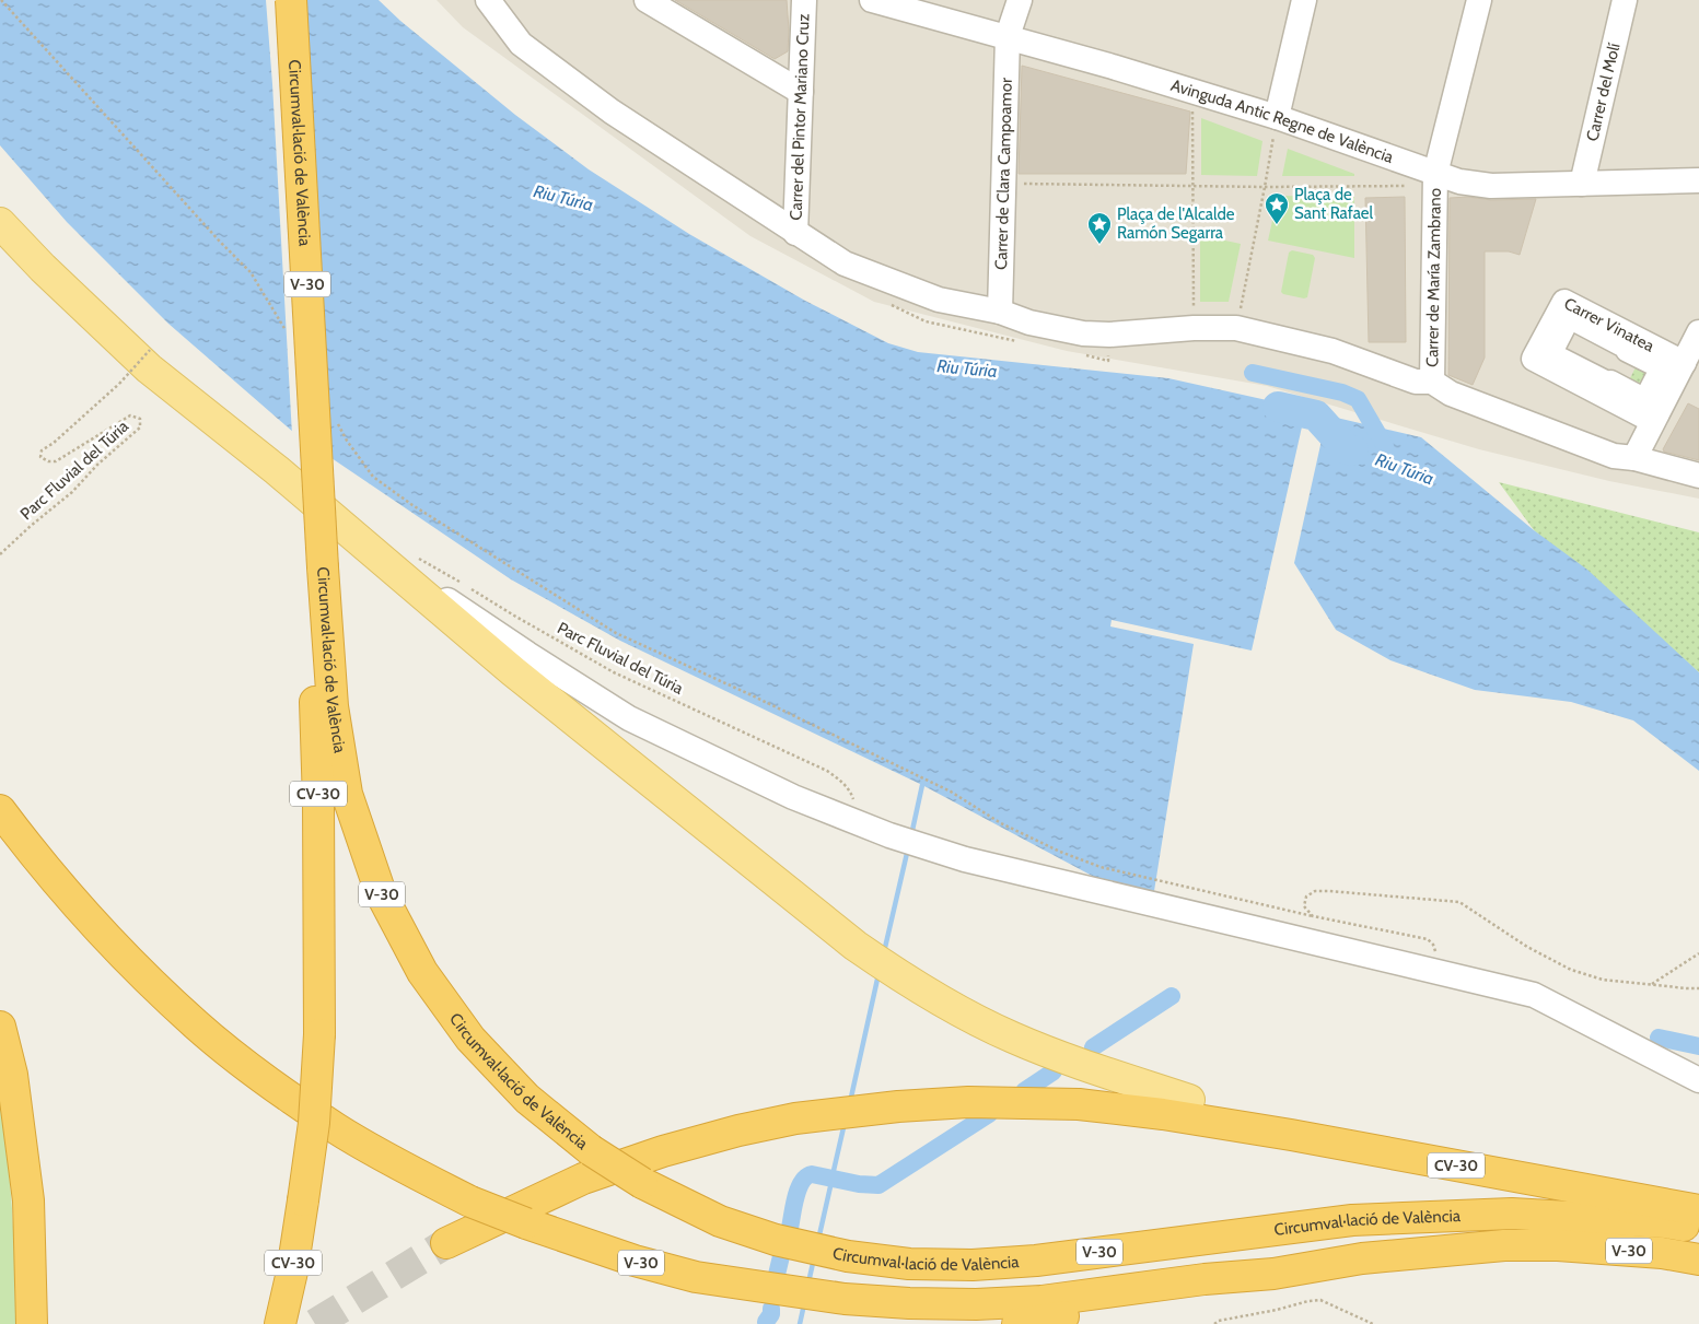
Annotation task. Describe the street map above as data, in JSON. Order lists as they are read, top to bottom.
{
  "streets": {
    "highway": ["Circumval·lació de València", "V-30", "CV-30"],
    "street": [
      "Carrer del Molí",
      "Carrer del Pintor Mariano Cruz",
      "Avinguda Antic Regne de València",
      "Carrer de Clara Campoamor",
      "Carrer de María Zambrano",
      "Carrer Vinatea"
    ],
    "path": ["Parc Fluvial del Túria"]
  },
  "crossings": [
    ["Carrer del Molí", "Avinguda Antic Regne de València"],
    ["Avinguda Antic Regne de València", "Carrer de Clara Campoamor"],
    ["Avinguda Antic Regne de València", "Carrer de María Zambrano"],
    ["Circumval·lació de València", "CV-30"]
  ],
  "water": ["Riu Túria"],
  "places": {
    "place": ["Plaça de Sant Rafael", "Plaça de l'Alcalde Ramón Segarra"]
  }
}
